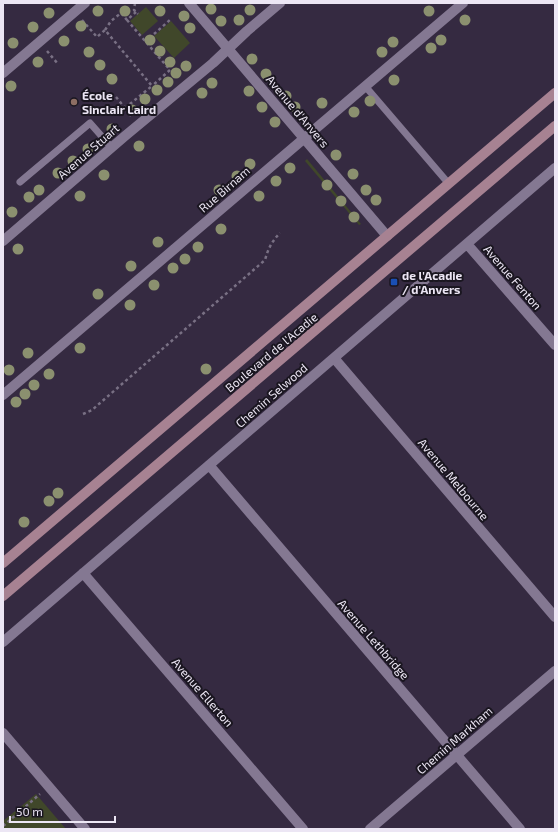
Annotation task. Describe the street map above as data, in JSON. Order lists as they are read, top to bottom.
{
  "streets": {
    "main road": ["Boulevard de l'Acadie"],
    "street": [
      "Avenue d'Anvers",
      "Avenue Stuart",
      "Rue Birnam",
      "Avenue Fenton",
      "Chemin Selwood",
      "Avenue Melbourne",
      "Avenue Lethbridge",
      "Avenue Ellerton",
      "Chemin Markham"
    ]
  },
  "crossings": [
    ["Avenue d'Anvers", "Avenue Stuart"],
    ["Avenue d'Anvers", "Rue Birnam"],
    ["Avenue d'Anvers", "Boulevard de l'Acadie"],
    ["Avenue Fenton", "Chemin Selwood"],
    ["Chemin Selwood", "Avenue Melbourne"],
    ["Chemin Selwood", "Avenue Lethbridge"],
    ["Chemin Selwood", "Avenue Ellerton"],
    ["Avenue Lethbridge", "Chemin Markham"]
  ],
  "places": {
    "other": ["École Sinclair Laird"],
    "transit": ["de l'Acadie / d'Anvers"]
  },
  "scale_bar": "50 m"
}
